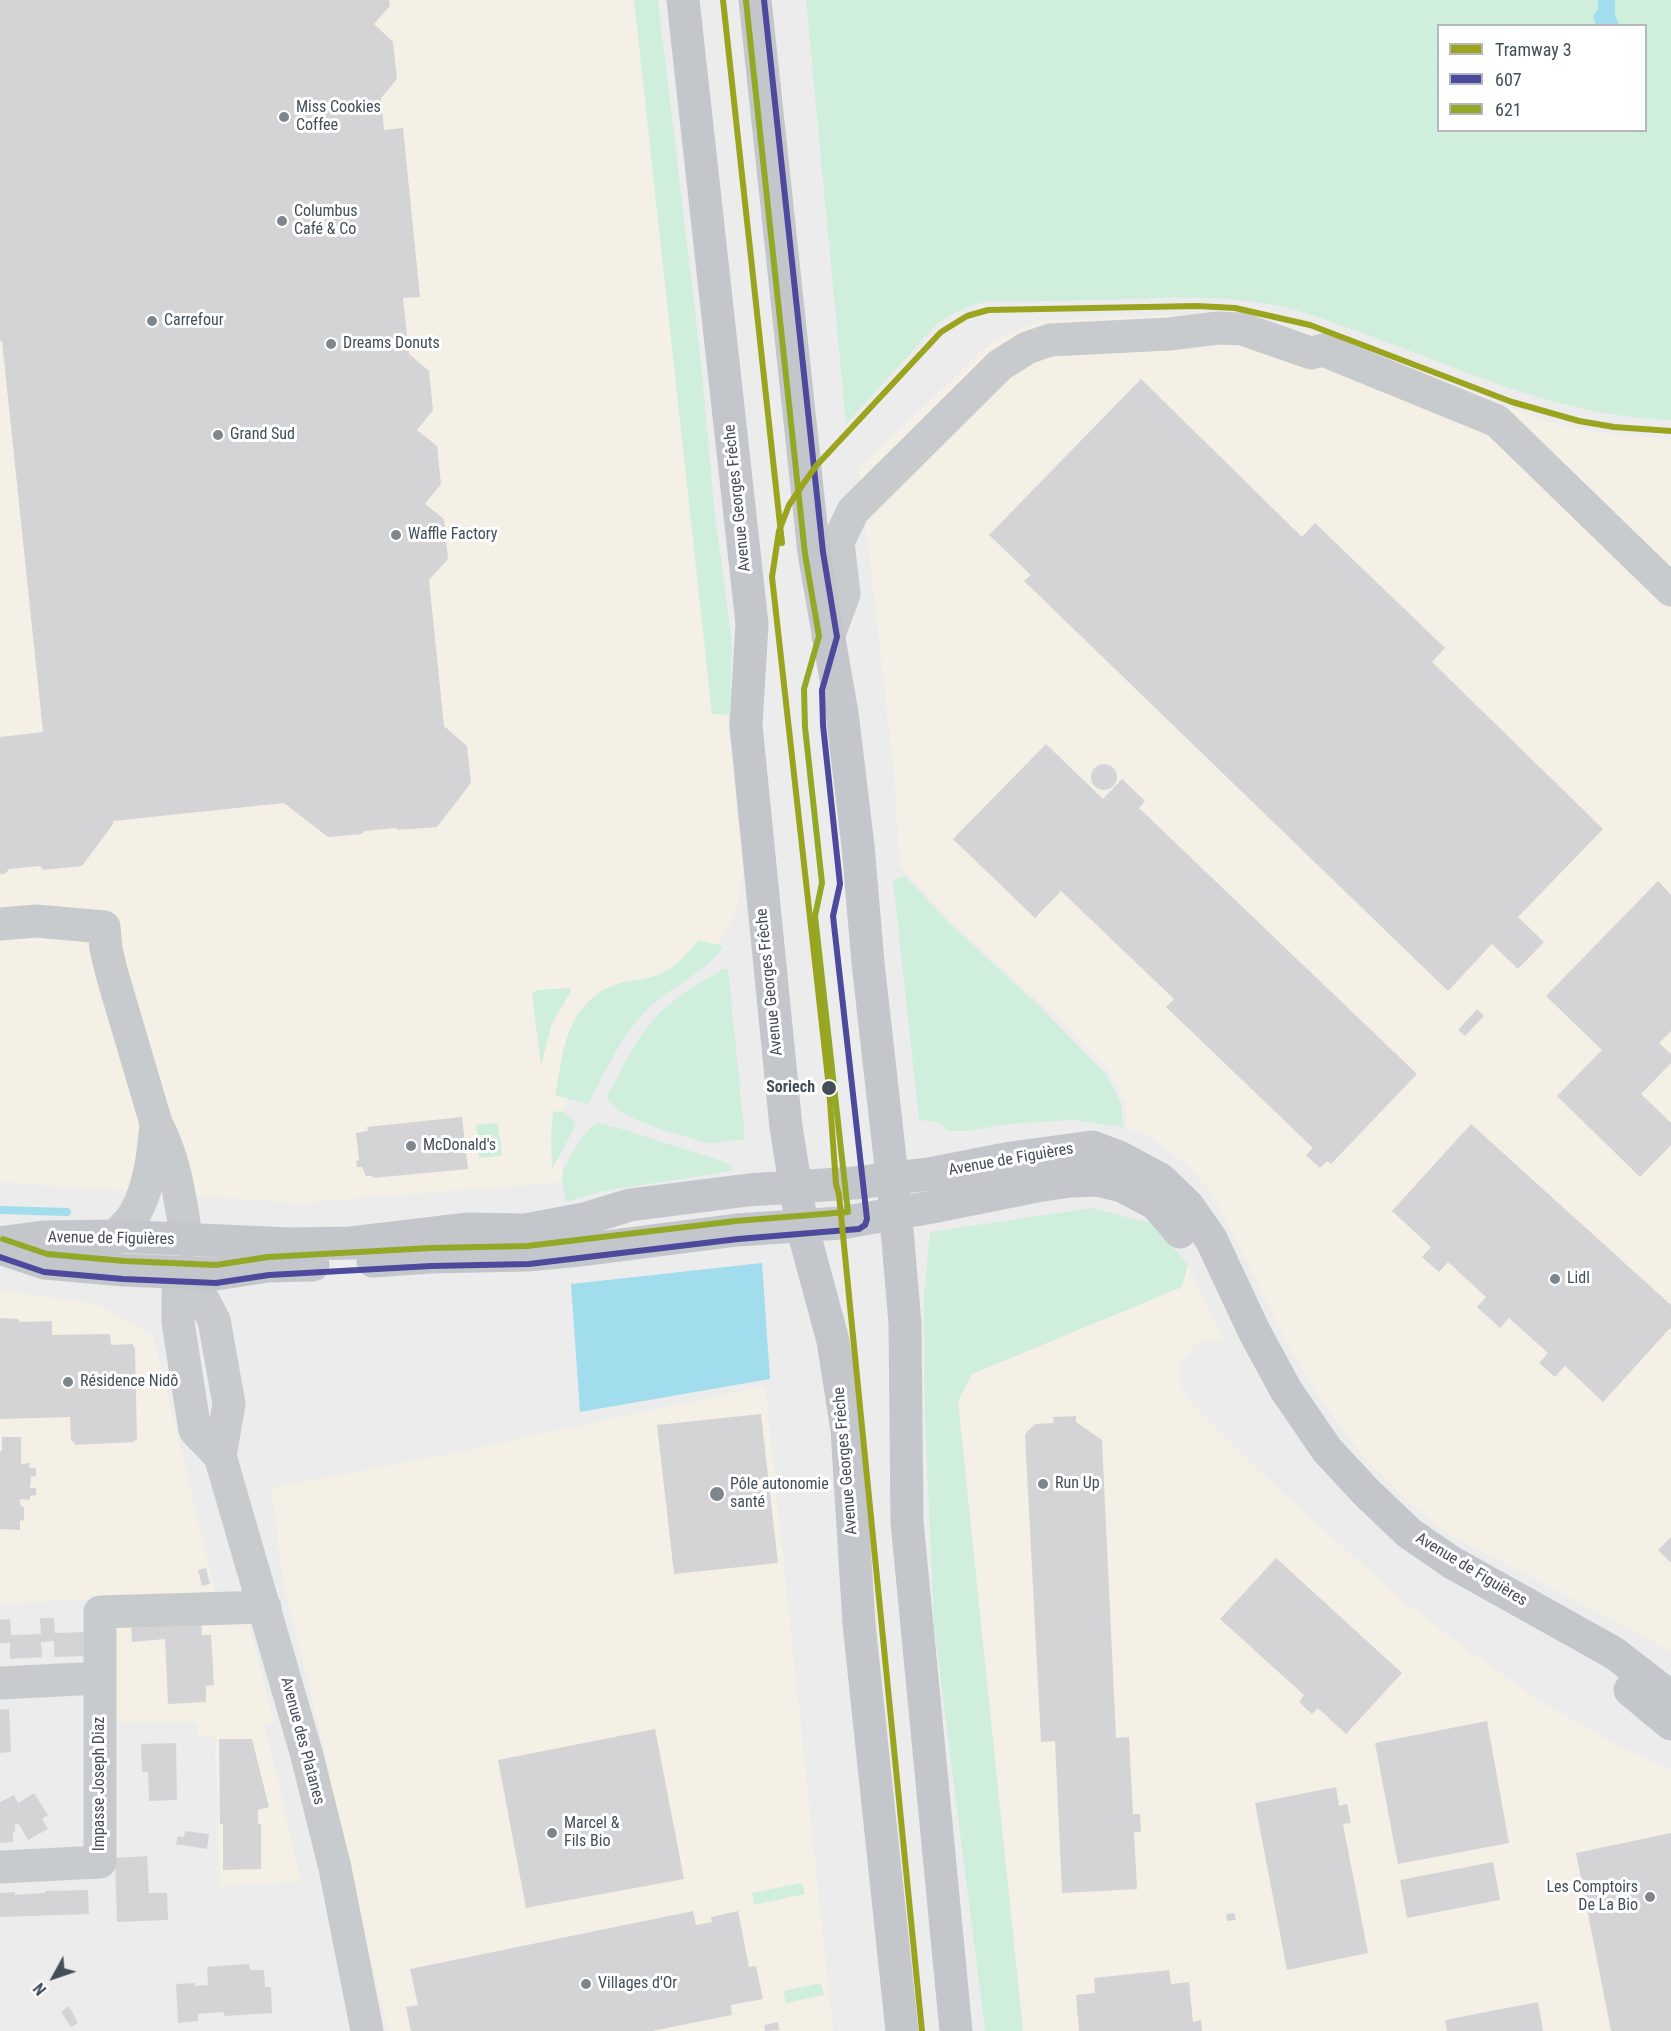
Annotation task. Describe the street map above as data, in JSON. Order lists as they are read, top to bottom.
{
  "streets": {
    "main road": ["Avenue Georges Frêche", "Avenue de Figuières"],
    "street": ["Avenue des Platanes", "Impasse Joseph Diaz"]
  },
  "crossings": [
    ["Avenue Georges Frêche", "Avenue de Figuières"],
    ["Avenue de Figuières", "Avenue des Platanes"],
    ["Avenue des Platanes", "Impasse Joseph Diaz"]
  ],
  "places": [
    "Miss Cookies Coffee",
    "Columbus Café & Co",
    "Carrefour",
    "Dreams Donuts",
    "Grand Sud",
    "Waffle Factory",
    "Soriech",
    "McDonald's",
    "Lidl",
    "Résidence Nidô",
    "Run Up",
    "Pôle autonomie santé",
    "Marcel & Fils Bio",
    "Les Comptoirs De La Bio",
    "Villages d'Or"
  ],
  "lines": ["tram line 3", "transit line 607", "transit line 621"],
  "legend": ["Tramway 3", "607", "621"],
  "north": "bottom left"
}
